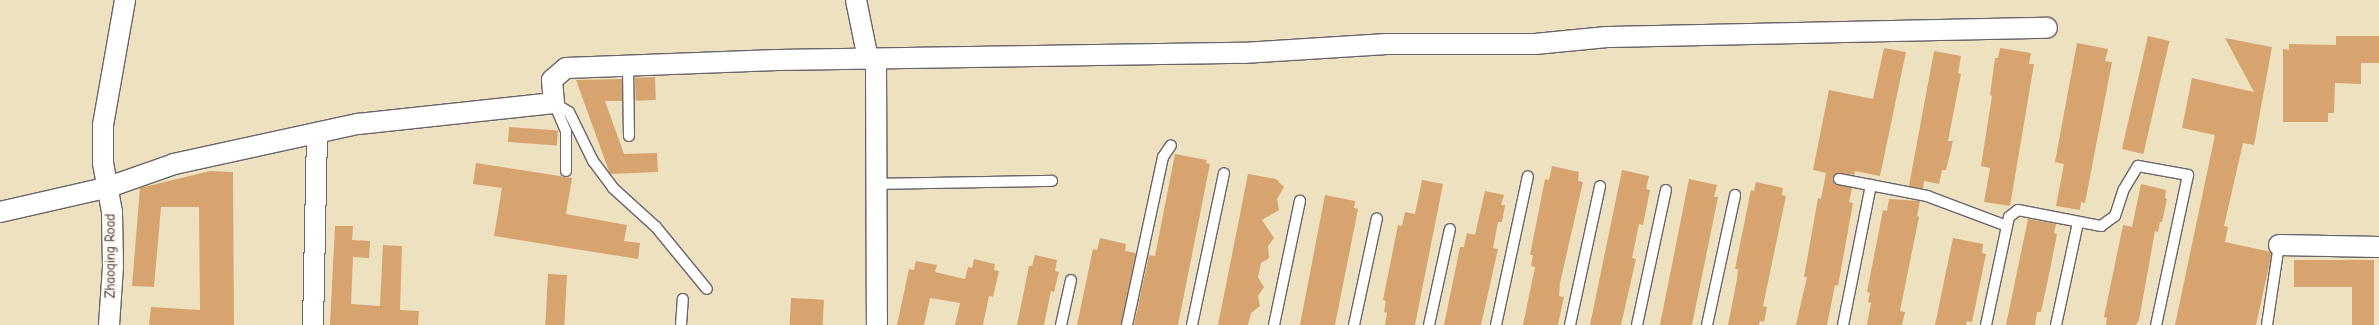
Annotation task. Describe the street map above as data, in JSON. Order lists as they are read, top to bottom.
{
  "streets": {
    "street": ["Zhaoqing Road"]
  }
}
